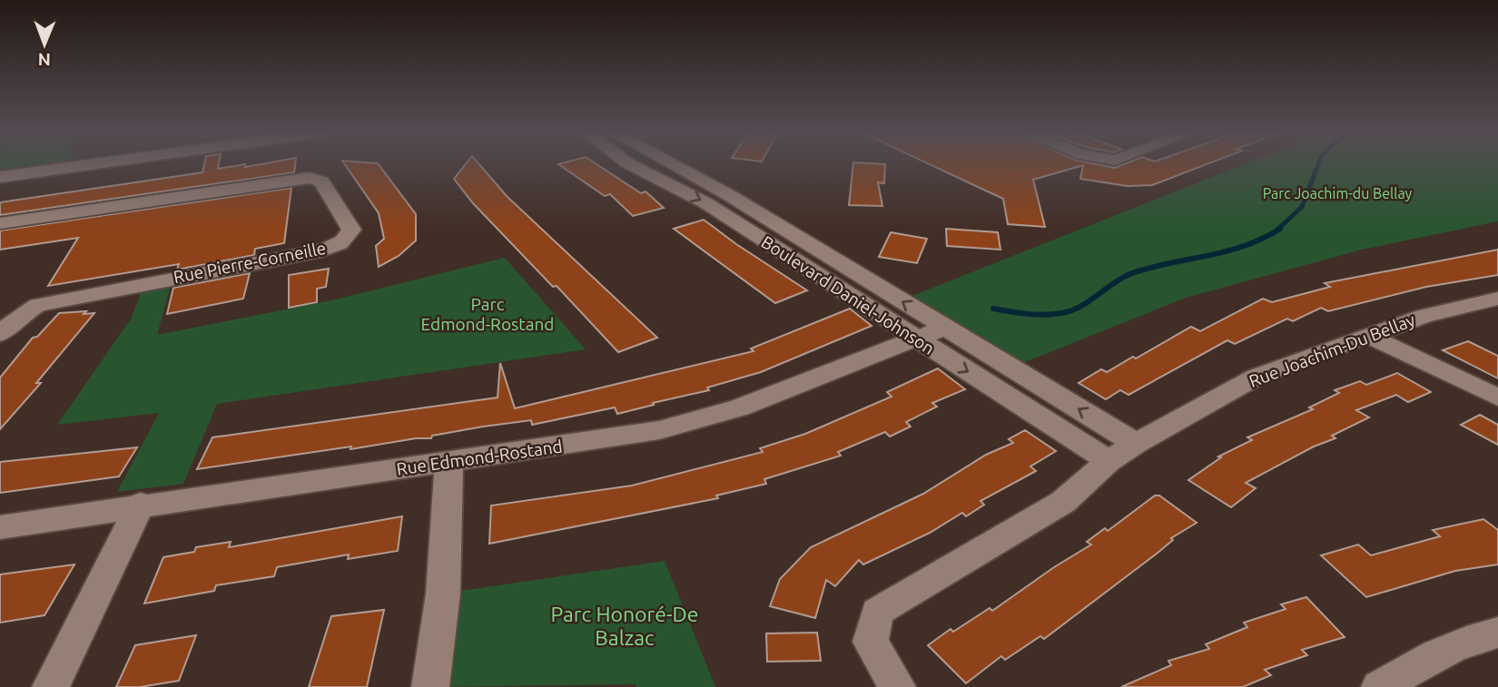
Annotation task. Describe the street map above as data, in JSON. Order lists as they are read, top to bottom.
{
  "streets": {
    "street": [
      "Rue Pierre-Corneille",
      "Boulevard Daniel-Johnson",
      "Rue Joachim-Du Bellay",
      "Rue Edmond-Rostand"
    ]
  },
  "crossings": [
    ["Boulevard Daniel-Johnson", "Rue Joachim-Du Bellay"],
    ["Boulevard Daniel-Johnson", "Rue Edmond-Rostand"]
  ],
  "parks": ["Parc Joachim-du Bellay", "Parc Edmond-Rostand", "Parc Honoré-De Balzac"],
  "north": "bottom"
}
